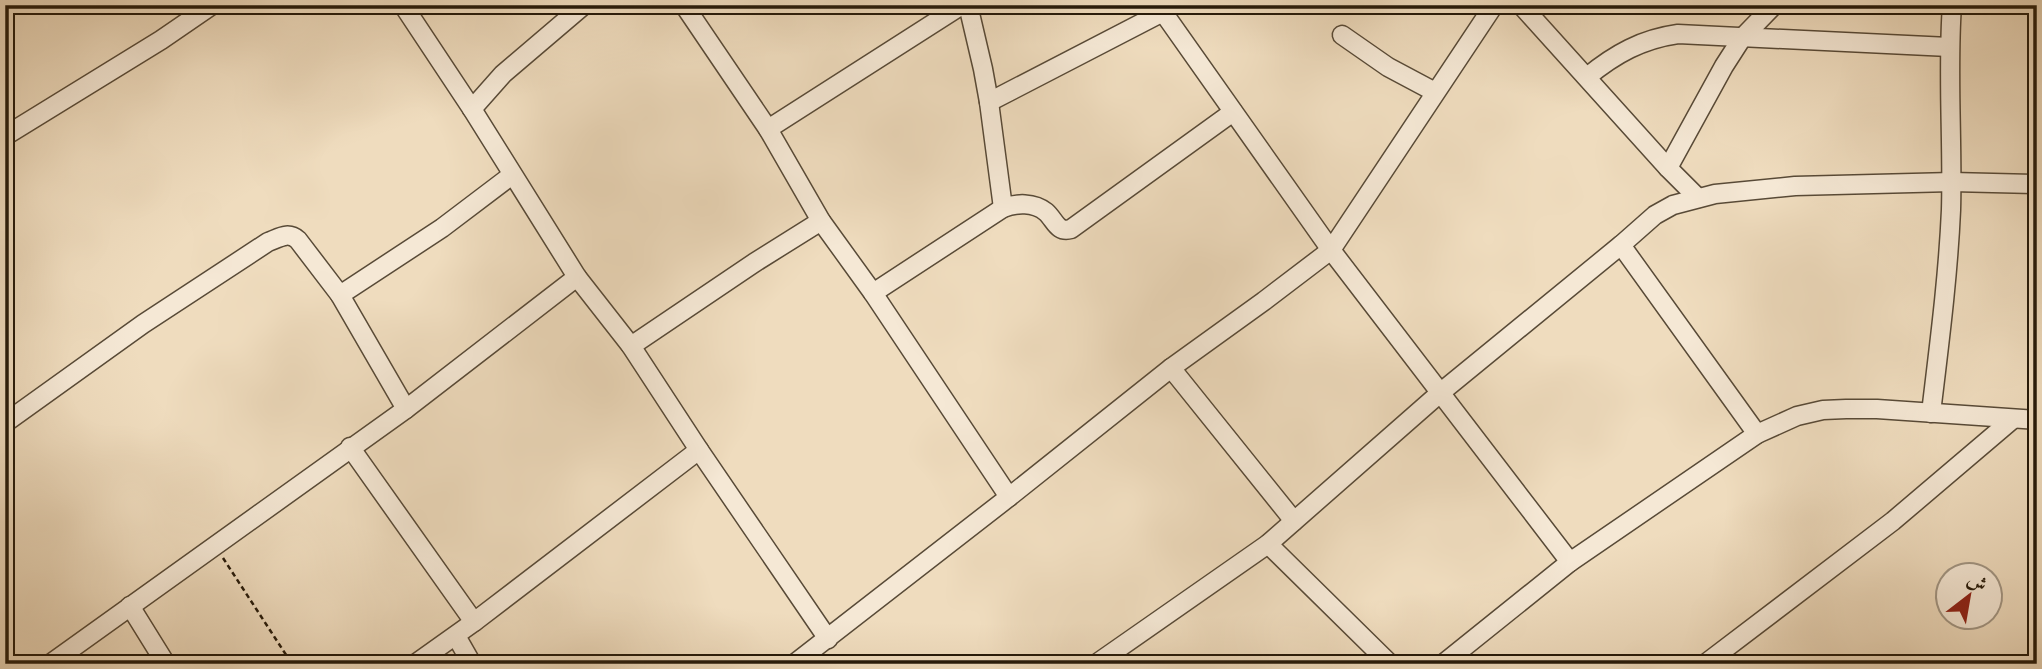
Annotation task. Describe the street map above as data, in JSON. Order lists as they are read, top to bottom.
{
  "north": "top right"
}
